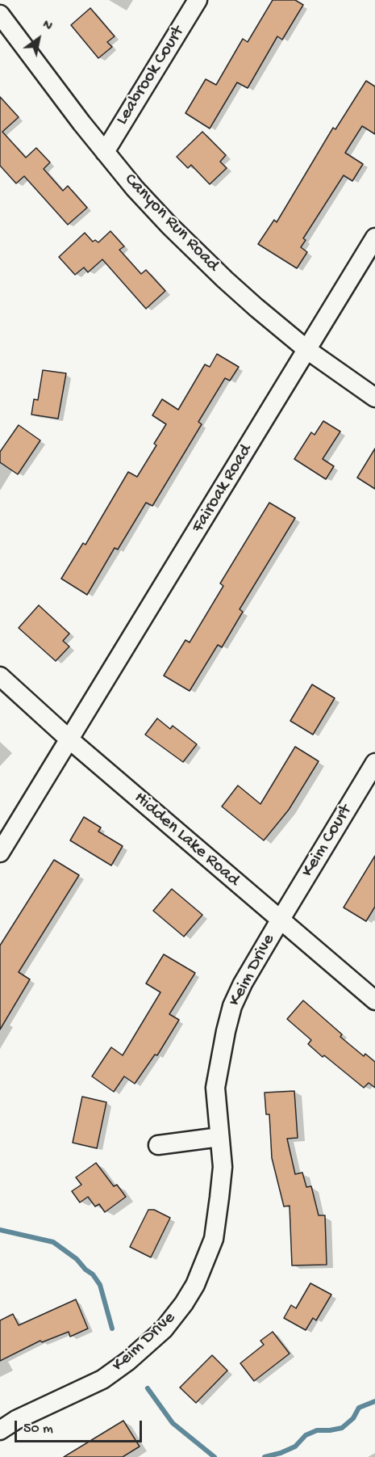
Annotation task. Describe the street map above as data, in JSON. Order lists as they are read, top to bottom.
{
  "streets": {
    "street": [
      "Leabrook Court",
      "Canyon Run Road",
      "Fairoak Road",
      "Hidden Lake Road",
      "Keim Court",
      "Keim Drive"
    ]
  },
  "crossings": [
    ["Leabrook Court", "Canyon Run Road"],
    ["Canyon Run Road", "Fairoak Road"],
    ["Fairoak Road", "Hidden Lake Road"],
    ["Hidden Lake Road", "Keim Court"],
    ["Hidden Lake Road", "Keim Drive"],
    ["Keim Court", "Keim Drive"]
  ],
  "scale_bar": "50 m",
  "north": "top right"
}
